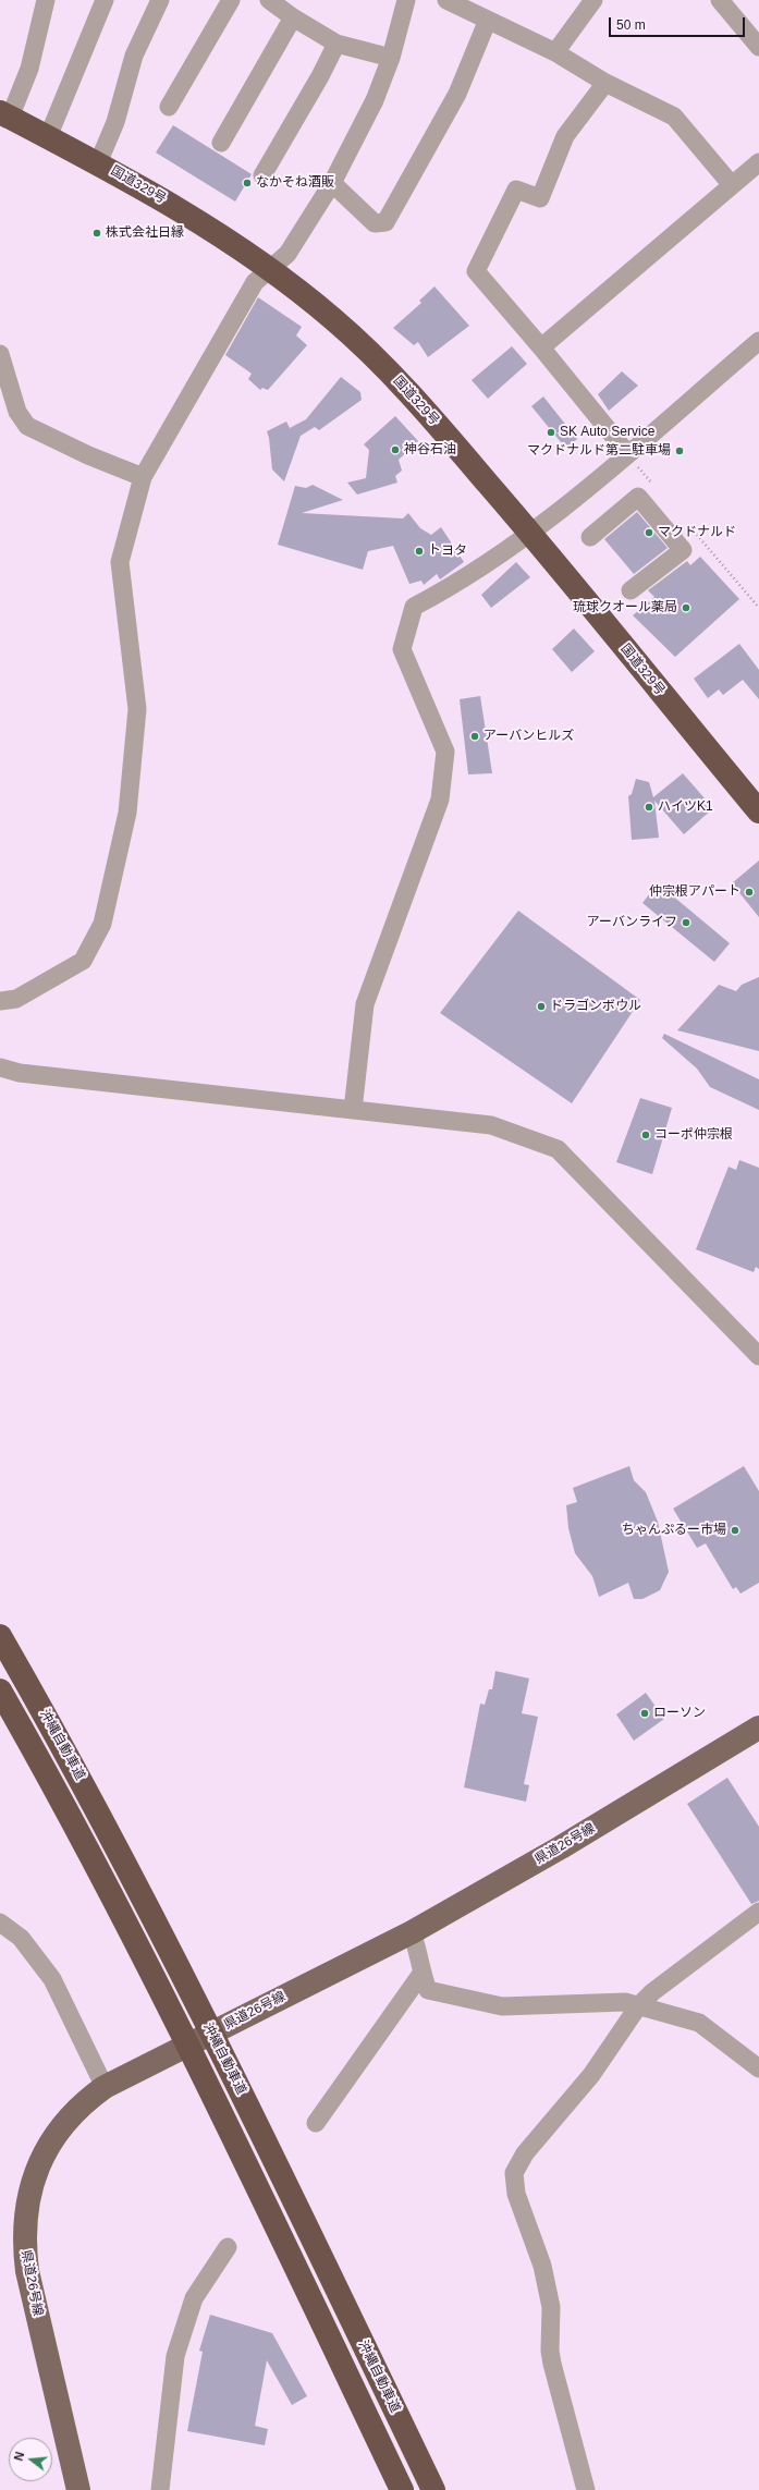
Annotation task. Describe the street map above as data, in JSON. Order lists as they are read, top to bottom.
{
  "streets": {
    "highway": ["国道329号", "沖縄自動車道"],
    "main road": ["県道26号線"]
  },
  "places": [
    "なかそね酒販",
    "株式会社日縁",
    "SK Auto Service",
    "神谷石油",
    "マクドナルド第二駐車場",
    "マクドナルド",
    "トヨタ",
    "琉球クオール薬局",
    "アーバンヒルズ",
    "ハイツK1",
    "仲宗根アパート",
    "アーバンライフ",
    "ドラゴンボウル",
    "コーポ仲宗根",
    "ちゃんぷるー市場",
    "ローソン"
  ],
  "scale_bar": "50 m",
  "north": "left"
}
